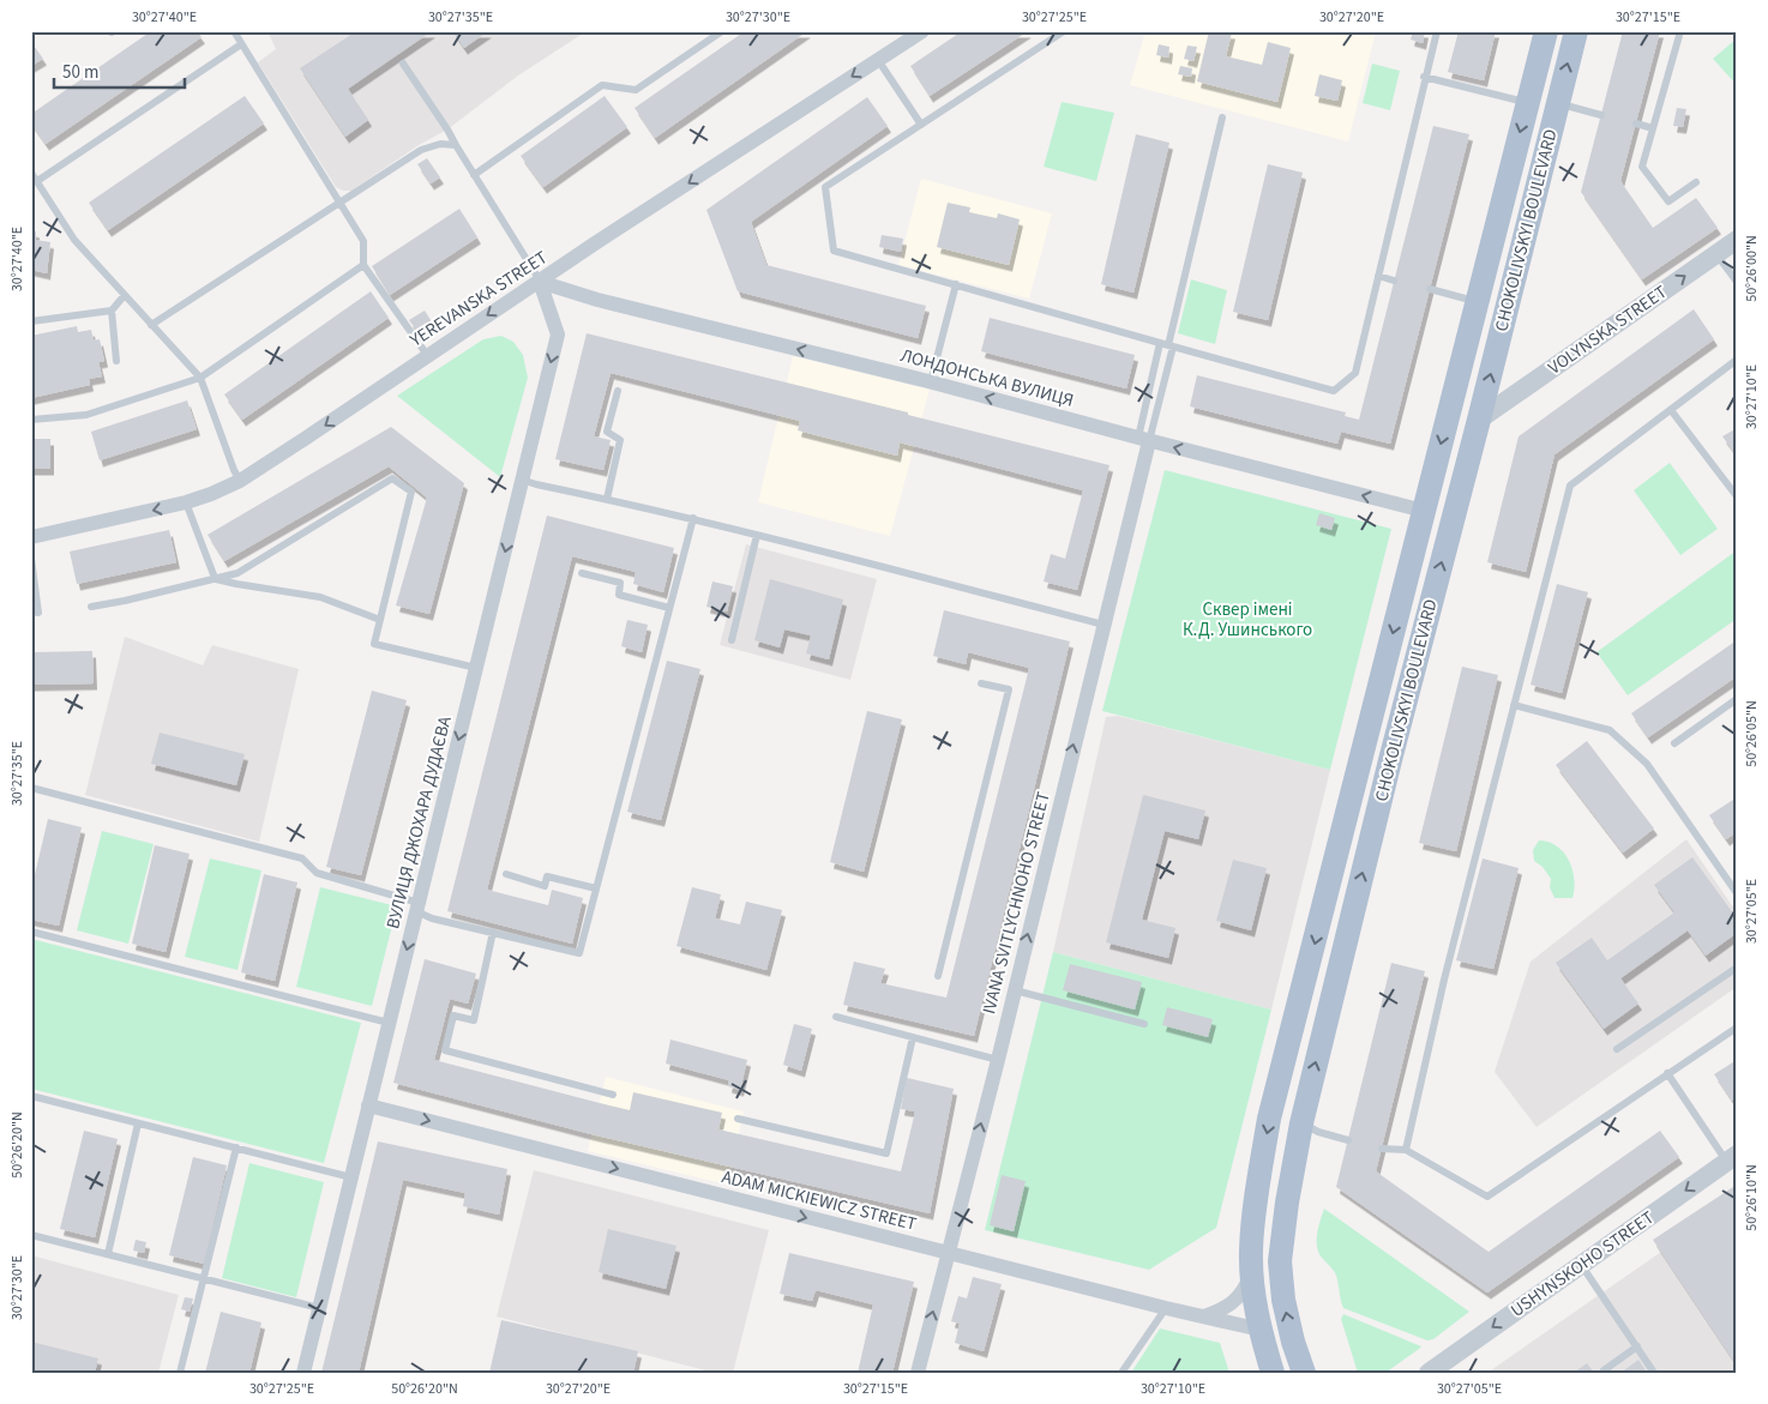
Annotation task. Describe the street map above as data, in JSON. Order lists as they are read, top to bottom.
{
  "streets": {
    "main road": ["CHOKOLIVSKYI BOULEVARD"],
    "street": [
      "YEREVANSKA STREET",
      "VOLYNSKA STREET",
      "ЛОНДОНСЬКА ВУЛИЦЯ",
      "ВУЛИЦЯ ДЖОХАРА ДУДАЄВА",
      "IVANA SVITLYCHNOHO STREET",
      "ADAM MICKIEWICZ STREET",
      "USHYNSKOHO STREET"
    ]
  },
  "crossings": [
    ["CHOKOLIVSKYI BOULEVARD", "VOLYNSKA STREET"],
    ["CHOKOLIVSKYI BOULEVARD", "ЛОНДОНСЬКА ВУЛИЦЯ"],
    ["CHOKOLIVSKYI BOULEVARD", "ADAM MICKIEWICZ STREET"],
    ["YEREVANSKA STREET", "ЛОНДОНСЬКА ВУЛИЦЯ"],
    ["YEREVANSKA STREET", "ВУЛИЦЯ ДЖОХАРА ДУДАЄВА"],
    ["ЛОНДОНСЬКА ВУЛИЦЯ", "ВУЛИЦЯ ДЖОХАРА ДУДАЄВА"],
    ["ЛОНДОНСЬКА ВУЛИЦЯ", "IVANA SVITLYCHNOHO STREET"],
    ["ВУЛИЦЯ ДЖОХАРА ДУДАЄВА", "ADAM MICKIEWICZ STREET"],
    ["IVANA SVITLYCHNOHO STREET", "ADAM MICKIEWICZ STREET"]
  ],
  "one_way": [
    "YEREVANSKA STREET",
    "VOLYNSKA STREET",
    "ЛОНДОНСЬКА ВУЛИЦЯ",
    "ВУЛИЦЯ ДЖОХАРА ДУДАЄВА",
    "IVANA SVITLYCHNOHO STREET",
    "ADAM MICKIEWICZ STREET",
    "USHYNSKOHO STREET"
  ],
  "parks": ["Сквер імені К.Д. Ушинського"],
  "scale_bar": "50 m",
  "coordinates": [
    "30°27'40\"E",
    "30°27'35\"E",
    "30°27'30\"E",
    "30°27'25\"E",
    "30°27'20\"E",
    "30°27'15\"E",
    "50°26'00\"N",
    "30°27'10\"E",
    "50°26'05\"N",
    "30°27'05\"E",
    "50°26'20\"N",
    "50°26'10\"N"
  ]
}
